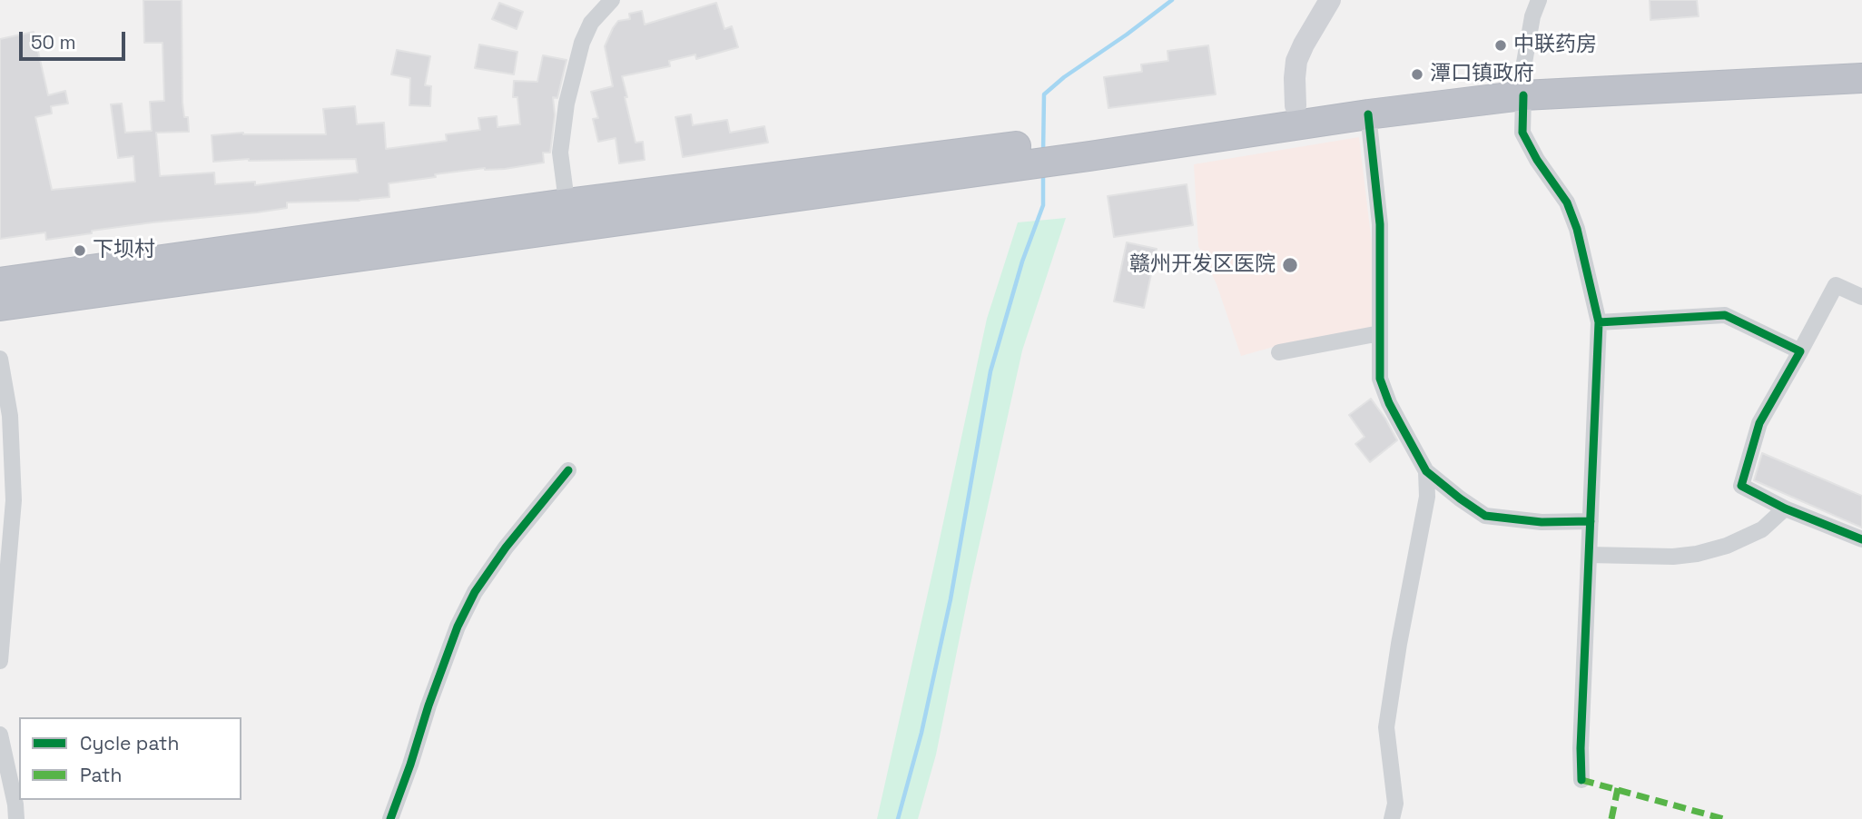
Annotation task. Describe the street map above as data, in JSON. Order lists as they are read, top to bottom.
{
  "places": [
    "中联药房",
    "潭口镇政府",
    "下坝村",
    "赣州开发区医院"
  ],
  "legend": ["Cycle path", "Path"],
  "scale_bar": "50 m"
}
